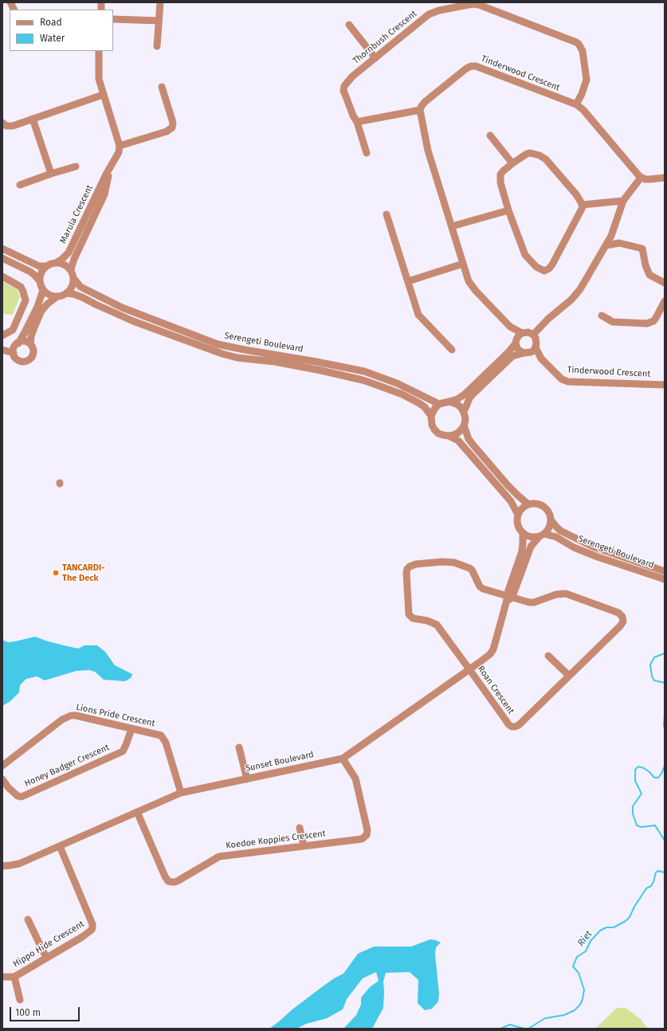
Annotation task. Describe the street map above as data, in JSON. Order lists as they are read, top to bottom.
{
  "streets": {
    "street": [
      "Thornbush Crescent",
      "Tinderwood Crescent",
      "Marula Crescent",
      "Serengeti Boulevard",
      "Roan Crescent",
      "Lions Pride Crescent",
      "Sunset Boulevard",
      "Honey Badger Crescent",
      "Koedoe Koppies Crescent",
      "Hippo Hide Crescent"
    ]
  },
  "crossings": [
    ["Thornbush Crescent", "Tinderwood Crescent"],
    ["Marula Crescent", "Serengeti Boulevard"],
    ["Roan Crescent", "Sunset Boulevard"],
    ["Lions Pride Crescent", "Sunset Boulevard"],
    ["Lions Pride Crescent", "Honey Badger Crescent"],
    ["Sunset Boulevard", "Koedoe Koppies Crescent"],
    ["Sunset Boulevard", "Hippo Hide Crescent"]
  ],
  "water": ["Riet"],
  "places": ["TANCARDI- The Deck"],
  "legend": ["Road", "Water"],
  "scale_bar": "100 m"
}
